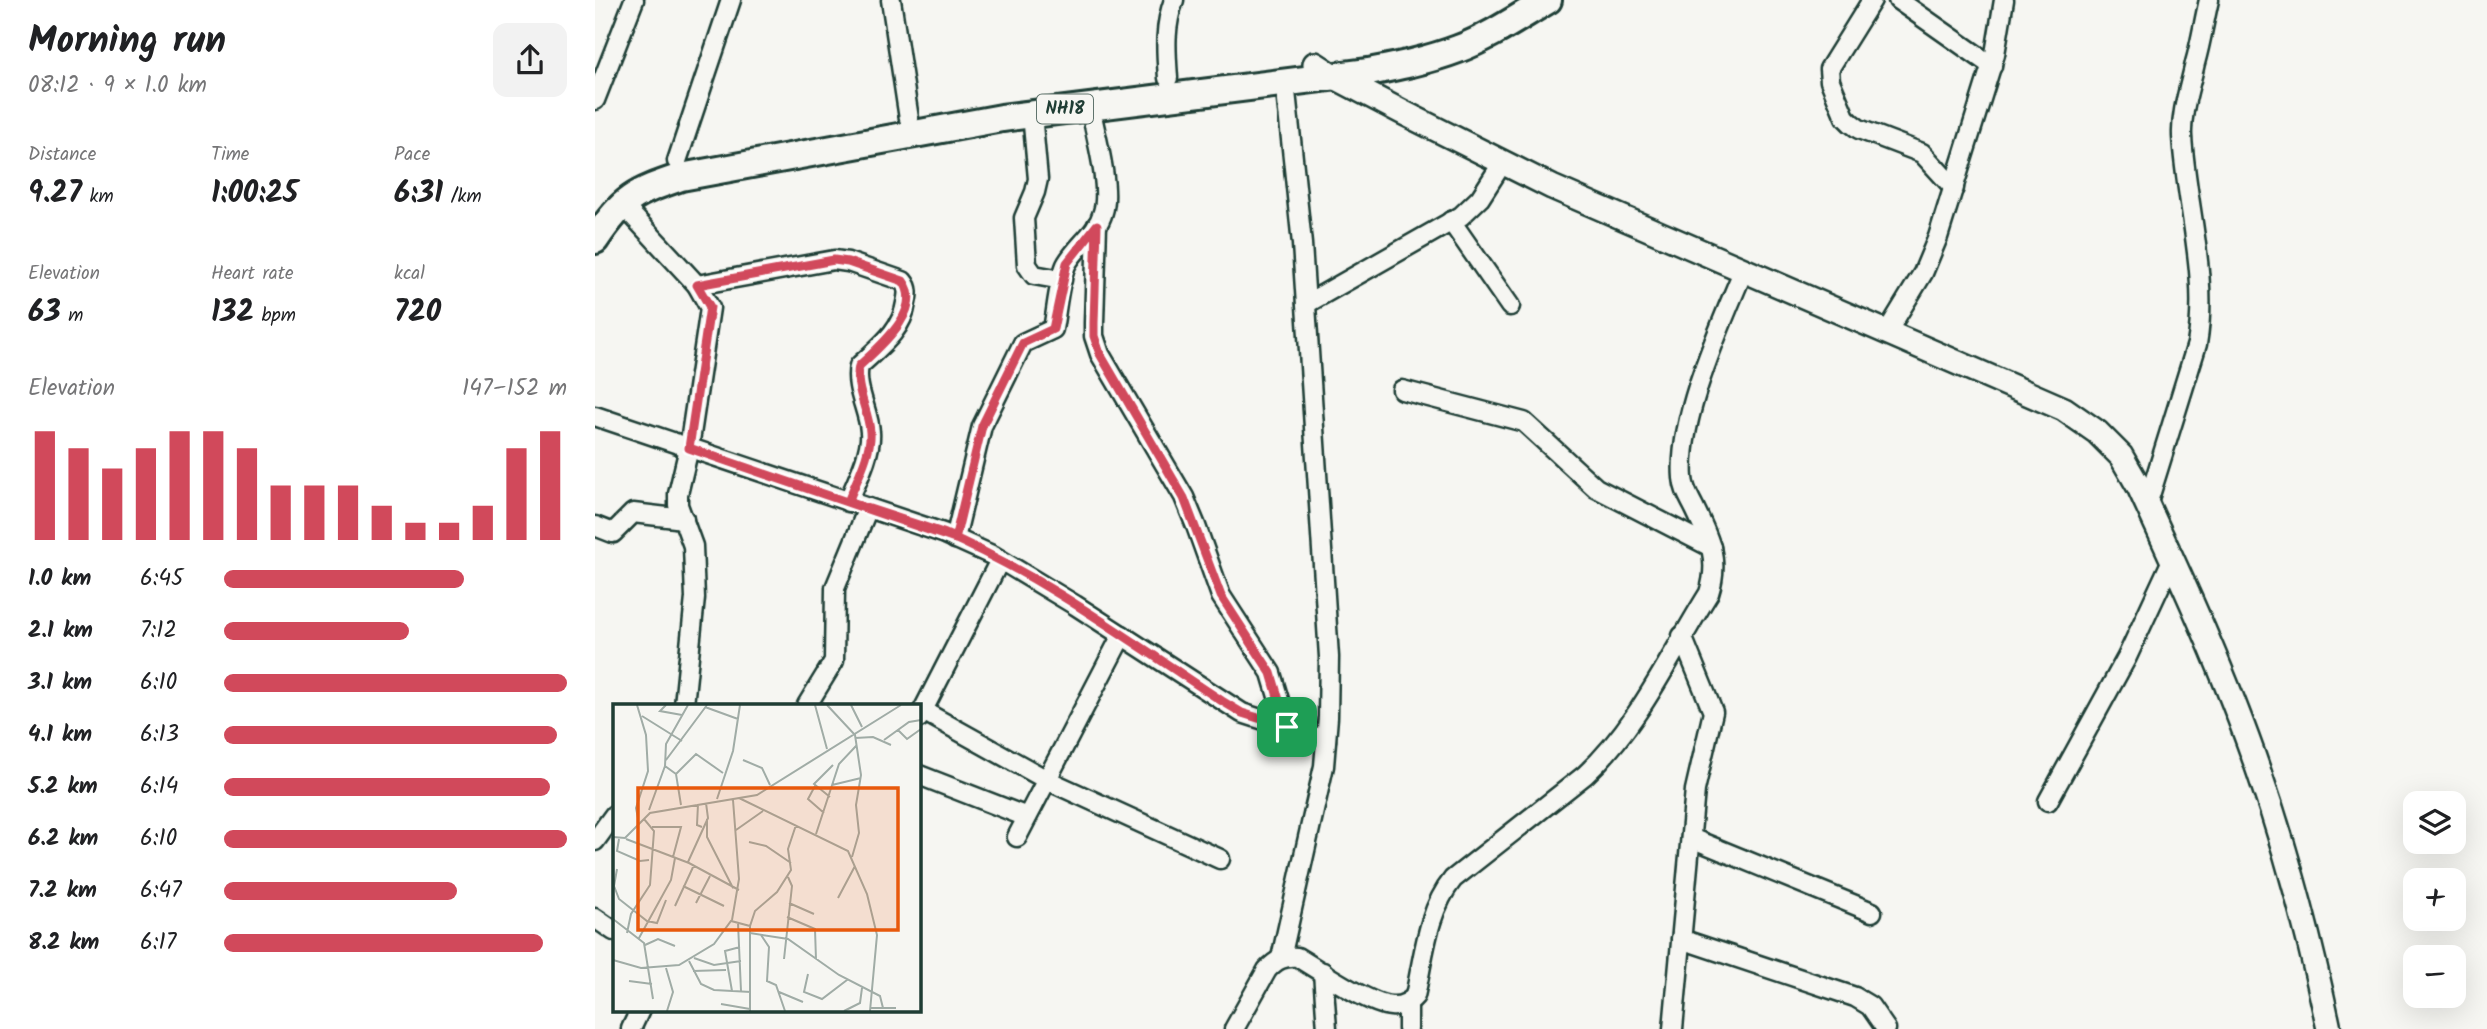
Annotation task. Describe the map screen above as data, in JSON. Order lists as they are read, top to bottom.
{
  "streets": {
    "highway": ["NH18"]
  },
  "page": {
    "heading": ["Morning run", "08:12 · 9 × 1.0 km"],
    "stats": [
      ["Distance", "9.27 km"],
      ["Time", "1:00:25"],
      ["Pace", "6:31 /km"],
      ["Elevation", "63 m"],
      ["Heart rate", "132 bpm"],
      ["kcal", "720"]
    ],
    "chart": ["Elevation", "147–152 m"],
    "list": [
      {
        "name": "1.0 km",
        "note": "6:45"
      },
      {
        "name": "2.1 km",
        "note": "7:12"
      },
      {
        "name": "3.1 km",
        "note": "6:10"
      },
      {
        "name": "4.1 km",
        "note": "6:13"
      },
      {
        "name": "5.2 km",
        "note": "6:14"
      },
      {
        "name": "6.2 km",
        "note": "6:10"
      },
      {
        "name": "7.2 km",
        "note": "6:47"
      },
      {
        "name": "8.2 km",
        "note": "6:17"
      }
    ],
    "map_buttons": ["+", "−"]
  }
}
